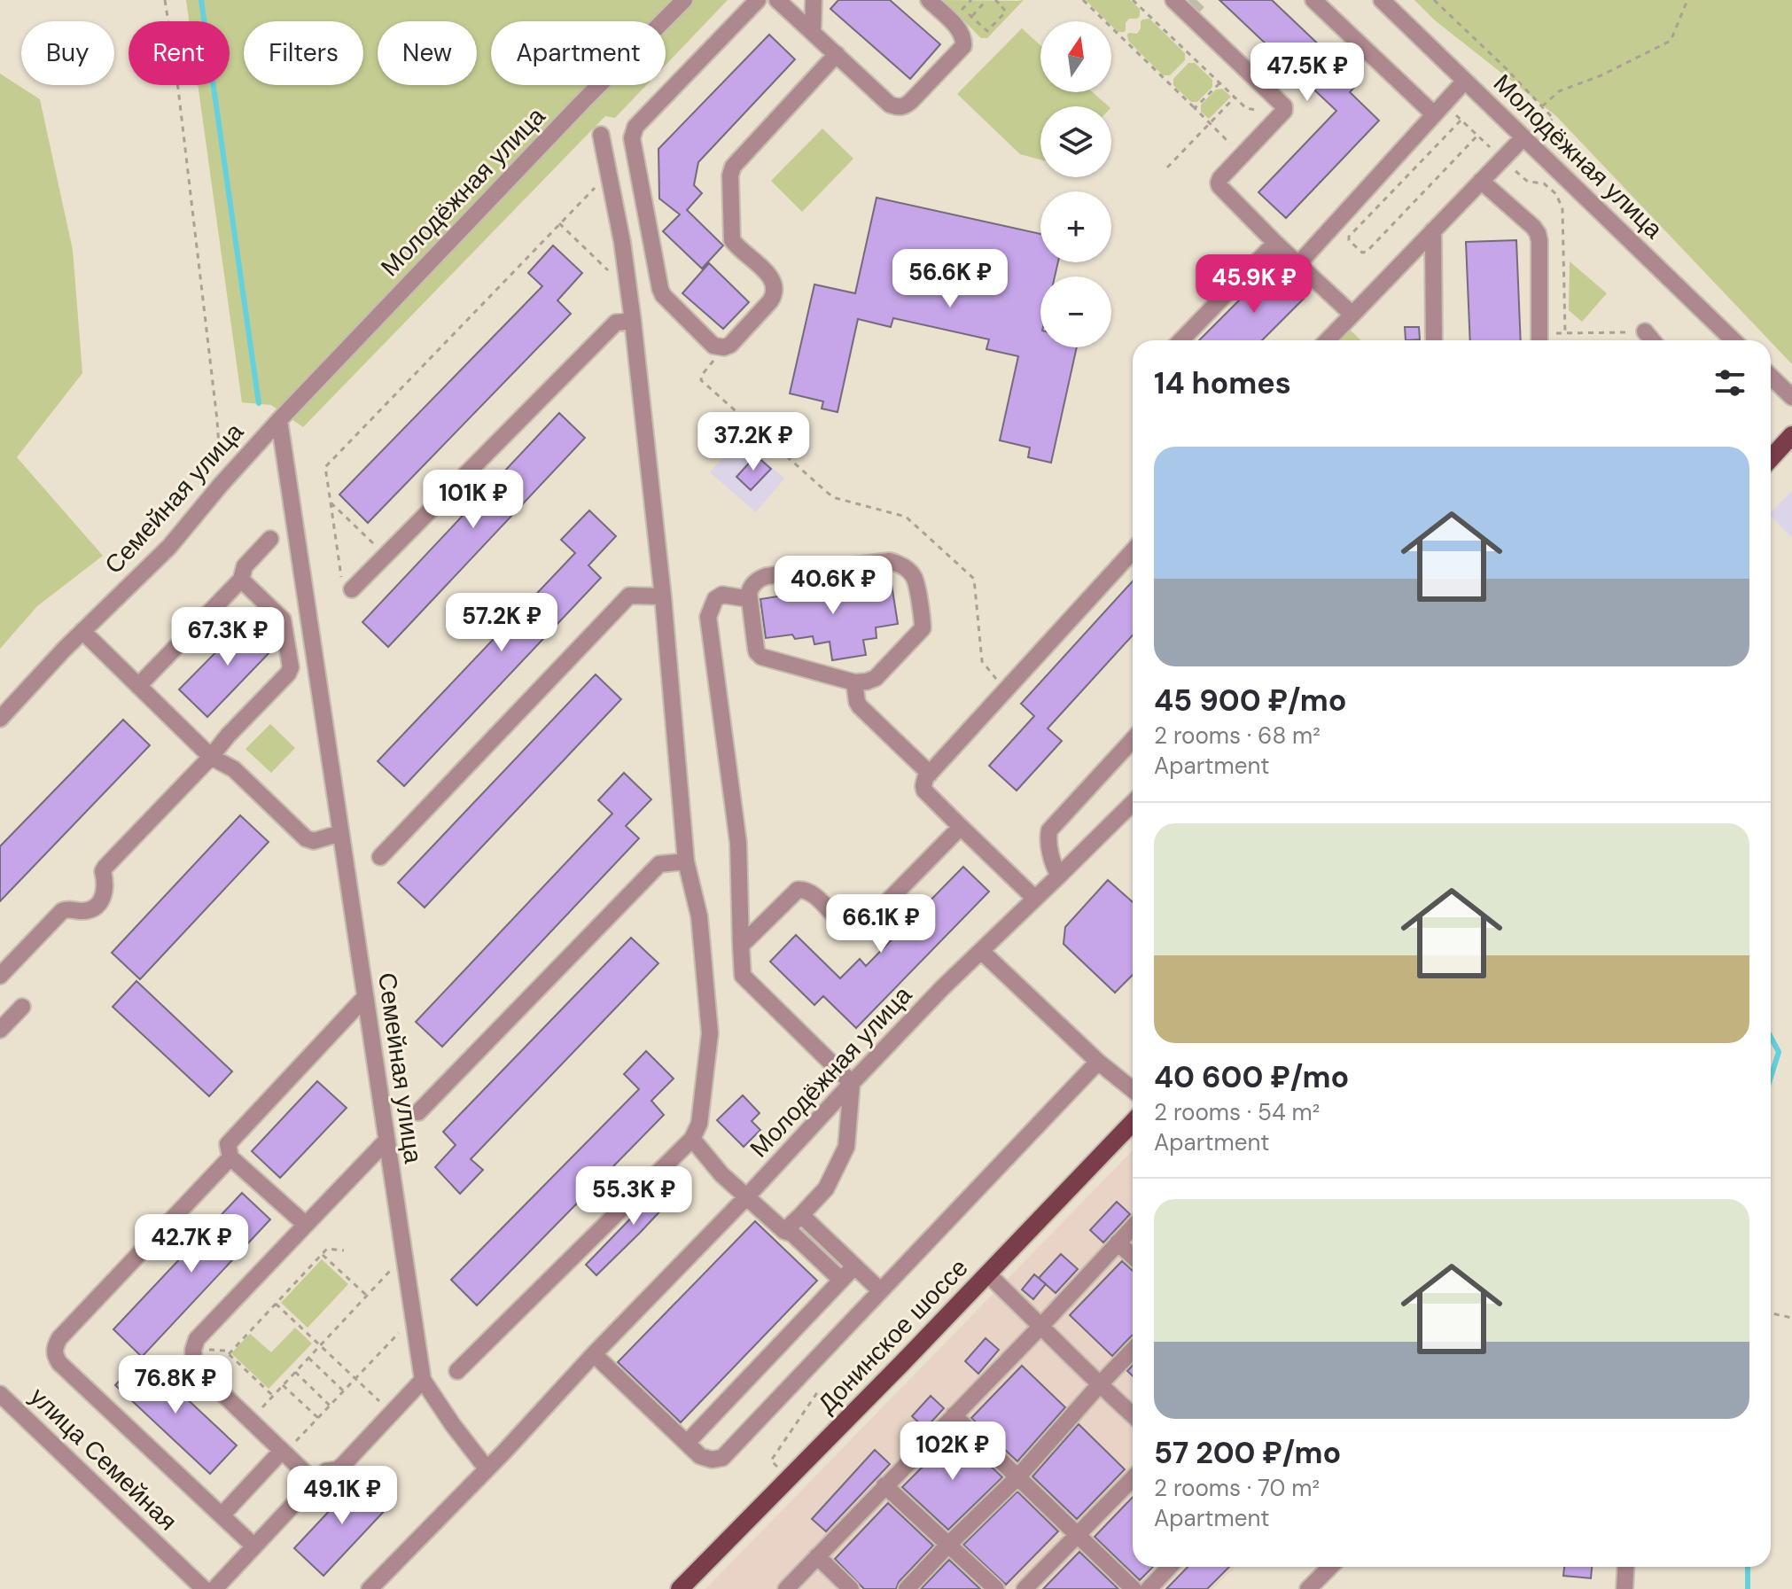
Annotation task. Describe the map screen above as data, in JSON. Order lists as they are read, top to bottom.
{
  "streets": {
    "main road": ["Донинское шоссе"],
    "street": ["Молодёжная улица", "Семейная улица", "улица Семейная"]
  },
  "crossings": [
    ["Молодёжная улица", "Семейная улица"]
  ],
  "north": "top",
  "page": {
    "map_buttons": ["+", "−"],
    "chip": [
      "Buy",
      "Rent",
      "Filters",
      "New",
      "Apartment"
    ],
    "price": [
      "47.5K ₽",
      "56.6K ₽",
      "45.9K ₽",
      "37.2K ₽",
      "101K ₽",
      "40.6K ₽",
      "57.2K ₽",
      "67.3K ₽",
      "66.1K ₽",
      "55.3K ₽",
      "42.7K ₽",
      "76.8K ₽",
      "102K ₽",
      "49.1K ₽"
    ],
    "heading": "14 homes",
    "list": [
      {
        "name": "45 900 ₽/mo",
        "note": "2 rooms · 68 m² · Apartment"
      },
      {
        "name": "40 600 ₽/mo",
        "note": "2 rooms · 54 m² · Apartment"
      },
      {
        "name": "57 200 ₽/mo",
        "note": "2 rooms · 70 m² · Apartment"
      }
    ]
  }
}
